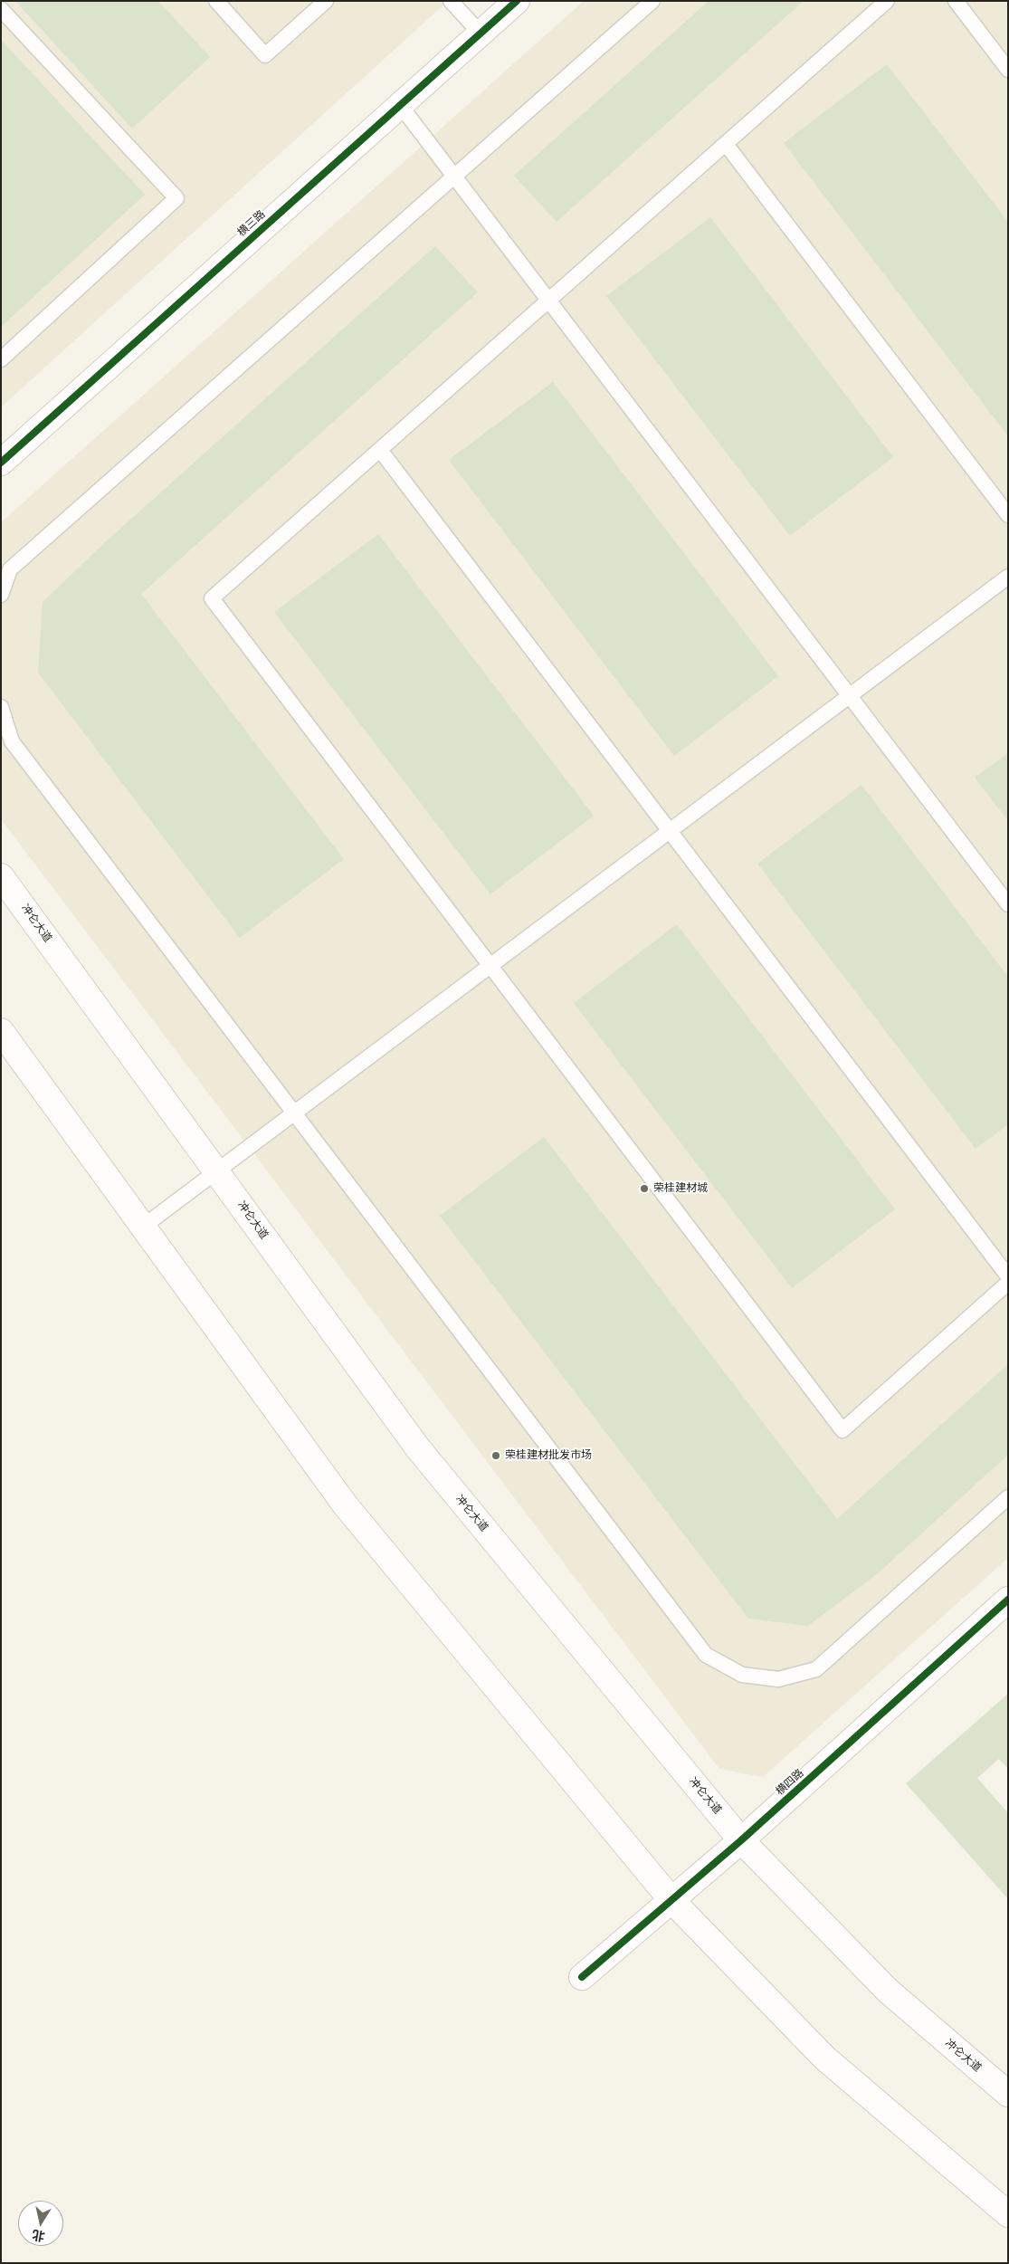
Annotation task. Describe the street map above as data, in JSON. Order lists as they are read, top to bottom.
{
  "streets": {
    "main road": ["横三路", "冲仑大道", "横四路"]
  },
  "crossings": [
    ["冲仑大道", "横四路"]
  ],
  "places": ["荣桂建材城", "荣桂建材批发市场"],
  "north": "bottom"
}
